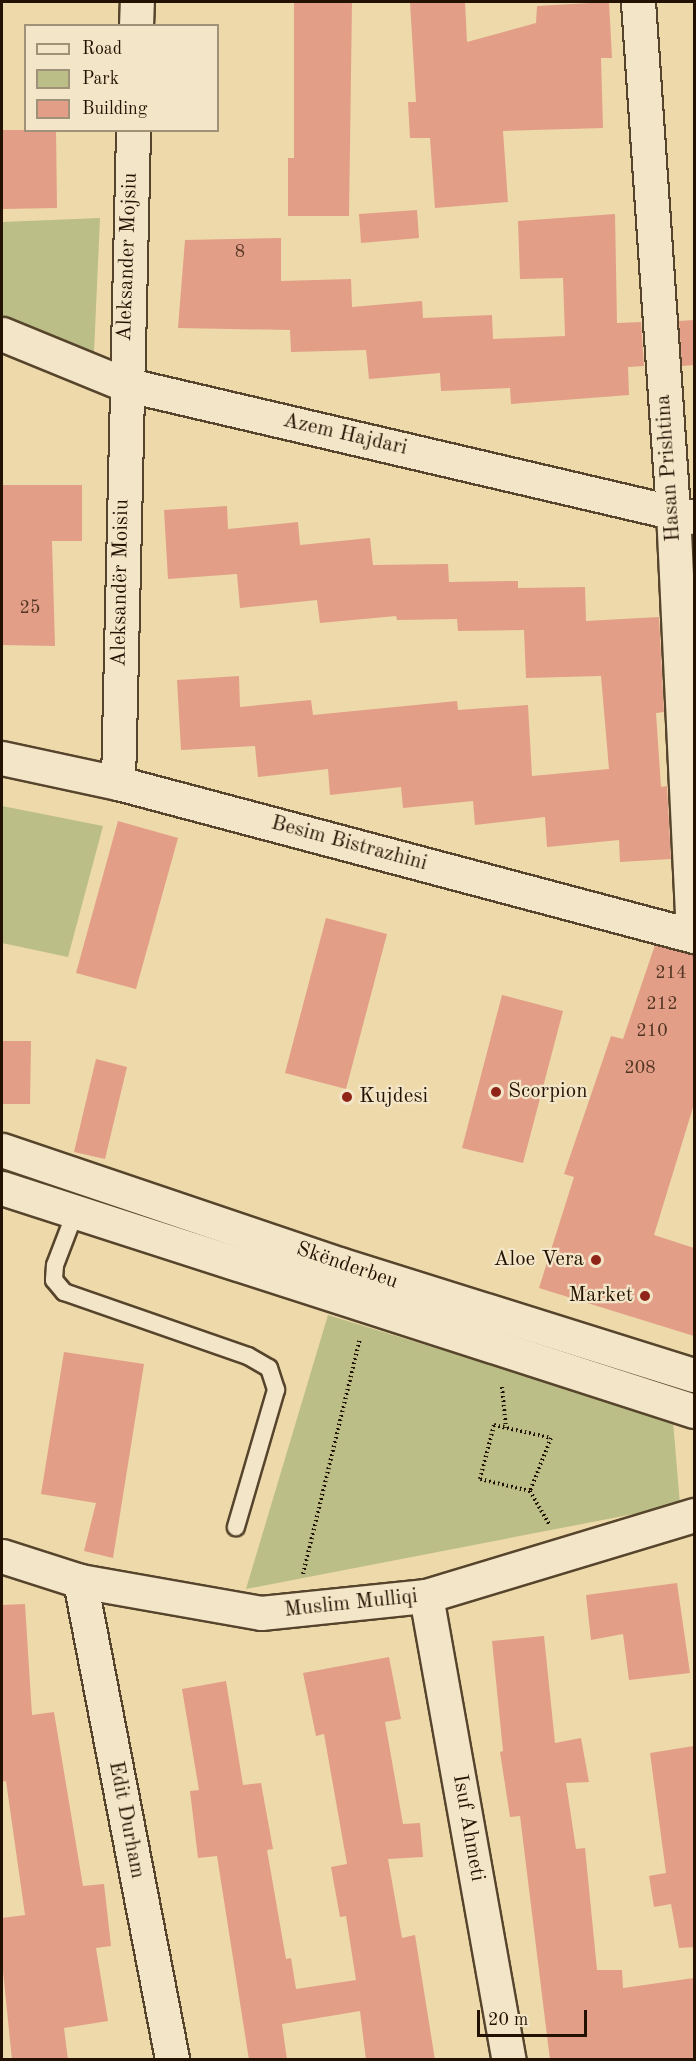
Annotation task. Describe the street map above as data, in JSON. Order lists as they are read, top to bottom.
{
  "streets": {
    "street": [
      "Aleksander Mojsiu",
      "Azem Hajdari",
      "Hasan Prishtina",
      "Aleksandër Moisiu",
      "Besim Bistrazhini",
      "Skënderbeu",
      "Muslim Mulliqi",
      "Edit Durham",
      "Isuf Ahmeti"
    ]
  },
  "crossings": [
    ["Aleksander Mojsiu", "Azem Hajdari"],
    ["Aleksander Mojsiu", "Aleksandër Moisiu"],
    ["Azem Hajdari", "Hasan Prishtina"],
    ["Azem Hajdari", "Aleksandër Moisiu"],
    ["Hasan Prishtina", "Besim Bistrazhini"],
    ["Aleksandër Moisiu", "Besim Bistrazhini"],
    ["Muslim Mulliqi", "Edit Durham"],
    ["Muslim Mulliqi", "Isuf Ahmeti"]
  ],
  "places": [
    "Scorpion",
    "Kujdesi",
    "Aloe Vera",
    "Market"
  ],
  "house_numbers": [
    "8",
    "25",
    "214",
    "212",
    "210",
    "208"
  ],
  "legend": ["Road", "Park", "Building"],
  "scale_bar": "20 m"
}
